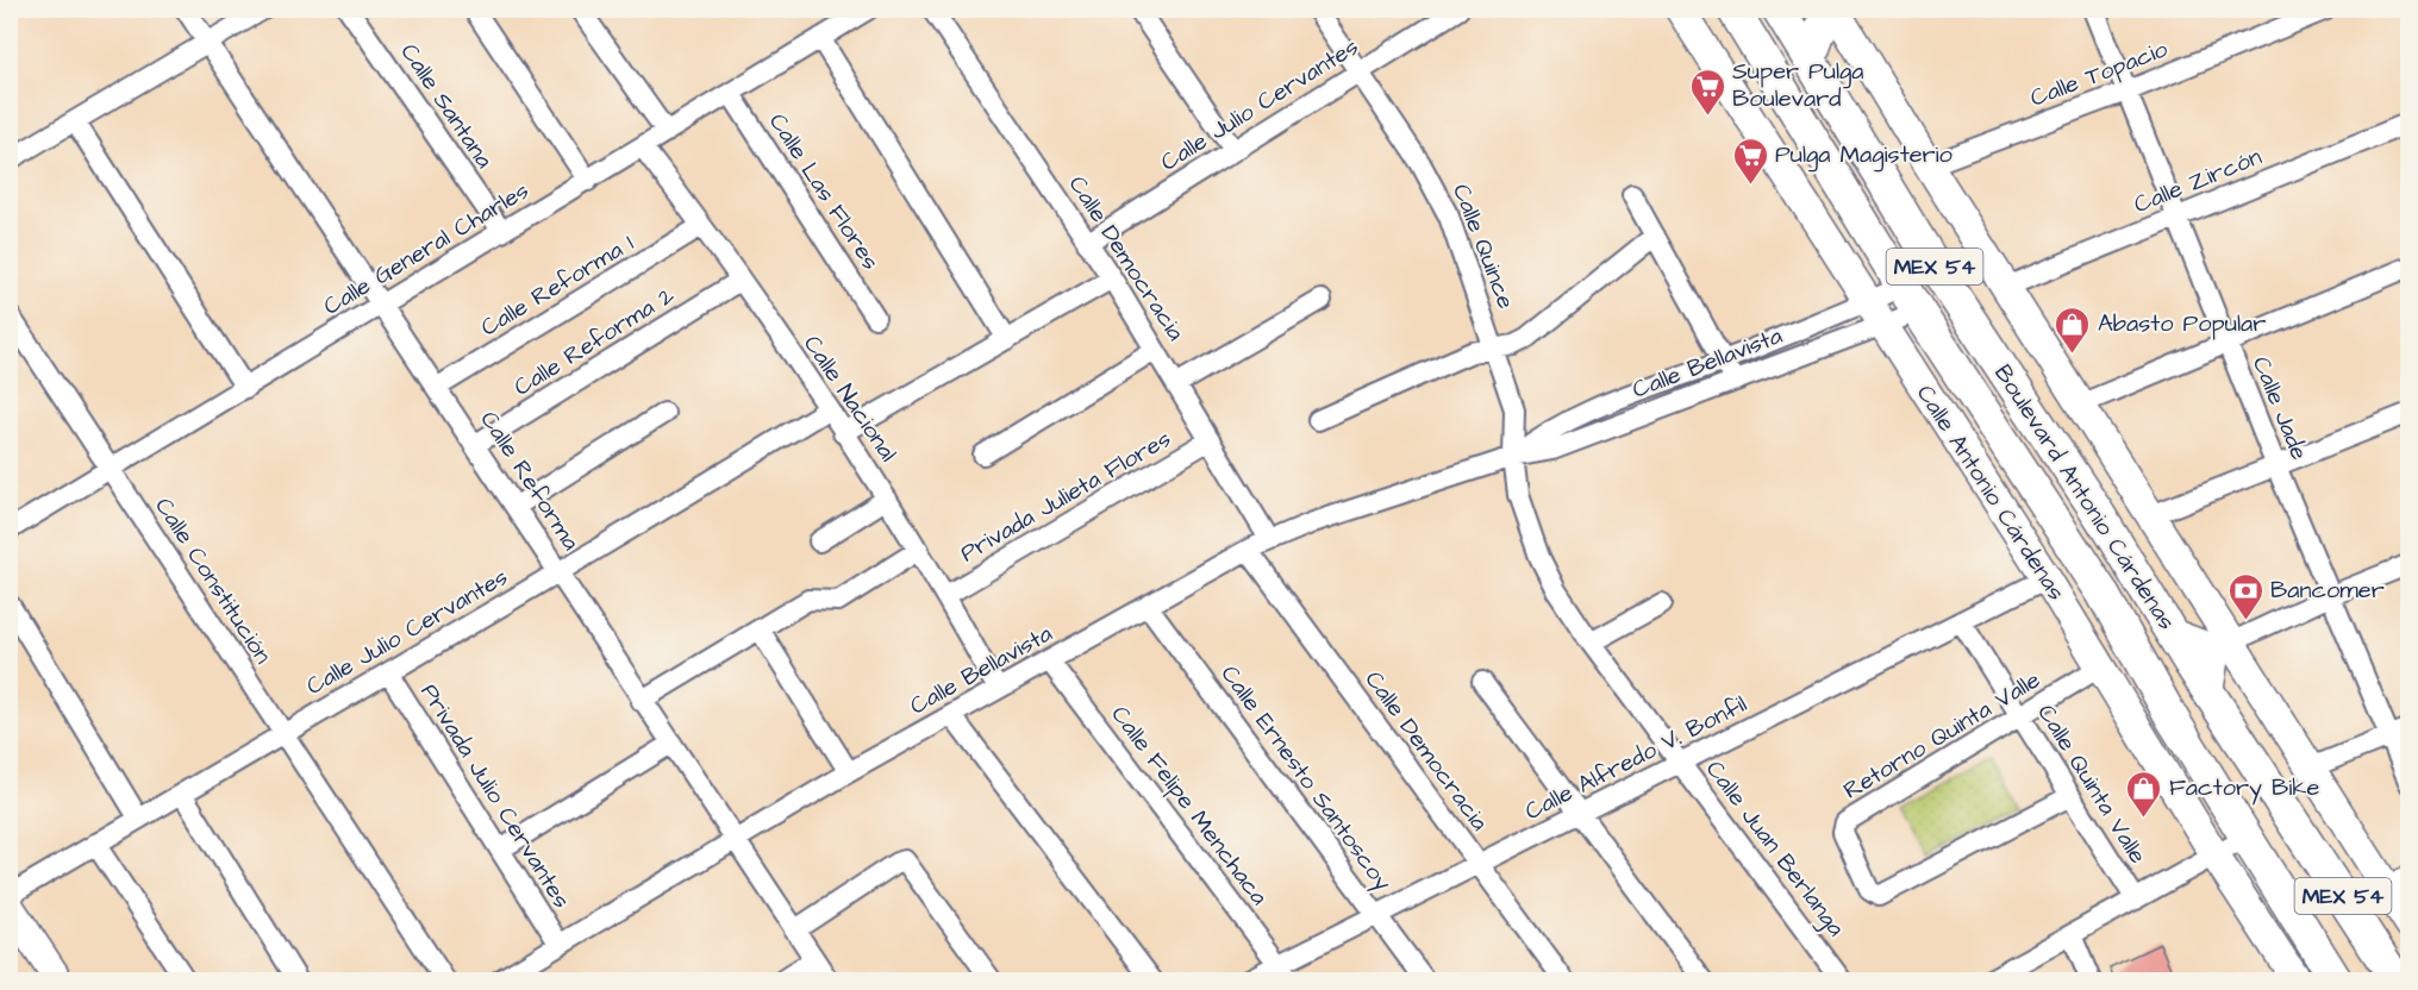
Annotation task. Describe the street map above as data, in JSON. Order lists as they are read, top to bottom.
{
  "streets": {
    "main road": ["MEX 54", "Boulevard Antonio Cárdenas"],
    "street": [
      "Calle Topacio",
      "Calle Julio Cervantes",
      "Calle Santana",
      "Calle Zircón",
      "Calle Las Flores",
      "Calle Quince",
      "Calle General Charles",
      "Calle Democracia",
      "Calle Reforma 1",
      "Calle Reforma 2",
      "Calle Bellavista",
      "Calle Nacional",
      "Calle Jade",
      "Calle Reforma",
      "Calle Antonio Cárdenas",
      "Privada Julieta Flores",
      "Calle Constitución",
      "Retorno Quinta Valle",
      "Calle Alfredo V. Bonfil",
      "Calle Ernesto Santoscoy",
      "Calle Quinta Valle",
      "Privada Julio Cervantes",
      "Calle Felipe Menchaca",
      "Calle Juan Berlanga"
    ]
  },
  "crossings": [
    ["Calle Topacio", "Calle Jade"],
    ["Calle Julio Cervantes", "Calle Quince"],
    ["Calle Julio Cervantes", "Calle Democracia"],
    ["Calle Julio Cervantes", "Calle Nacional"],
    ["Calle Julio Cervantes", "Calle Reforma"],
    ["Calle Julio Cervantes", "Calle Constitución"],
    ["Calle Julio Cervantes", "Privada Julio Cervantes"],
    ["Calle Santana", "Calle General Charles"],
    ["Calle Zircón", "Calle Jade"],
    ["Calle Las Flores", "Calle General Charles"],
    ["Calle Quince", "Calle Bellavista"],
    ["Calle Quince", "Calle Juan Berlanga"],
    ["Calle General Charles", "Calle Nacional"],
    ["Calle General Charles", "Calle Reforma"],
    ["Calle General Charles", "Calle Constitución"],
    ["Calle Democracia", "Calle Bellavista"],
    ["Calle Democracia", "Privada Julieta Flores"],
    ["Calle Democracia", "Calle Alfredo V. Bonfil"],
    ["Calle Reforma 1", "Calle Nacional"],
    ["Calle Reforma 1", "Calle Reforma"],
    ["Calle Reforma 2", "Calle Nacional"],
    ["Calle Reforma 2", "Calle Reforma"],
    ["Calle Bellavista", "Calle Nacional"],
    ["Calle Bellavista", "Calle Reforma"],
    ["Calle Bellavista", "Calle Antonio Cárdenas"],
    ["Calle Bellavista", "Boulevard Antonio Cárdenas"],
    ["Calle Bellavista", "Calle Ernesto Santoscoy"],
    ["Calle Bellavista", "Privada Julio Cervantes"],
    ["Calle Bellavista", "Calle Felipe Menchaca"],
    ["Calle Bellavista", "Calle Juan Berlanga"],
    ["Calle Nacional", "Privada Julieta Flores"],
    ["Calle Antonio Cárdenas", "Retorno Quinta Valle"],
    ["Calle Antonio Cárdenas", "Calle Alfredo V. Bonfil"],
    ["Retorno Quinta Valle", "Calle Quinta Valle"],
    ["Calle Alfredo V. Bonfil", "Calle Ernesto Santoscoy"],
    ["Calle Alfredo V. Bonfil", "Calle Quinta Valle"],
    ["Calle Alfredo V. Bonfil", "Calle Felipe Menchaca"],
    ["Calle Alfredo V. Bonfil", "Calle Juan Berlanga"]
  ],
  "places": {
    "supermarket": ["Super Pulga Boulevard", "Pulga Magisterio"],
    "shop": ["Abasto Popular", "Factory Bike"],
    "bank": ["Bancomer"]
  }
}
